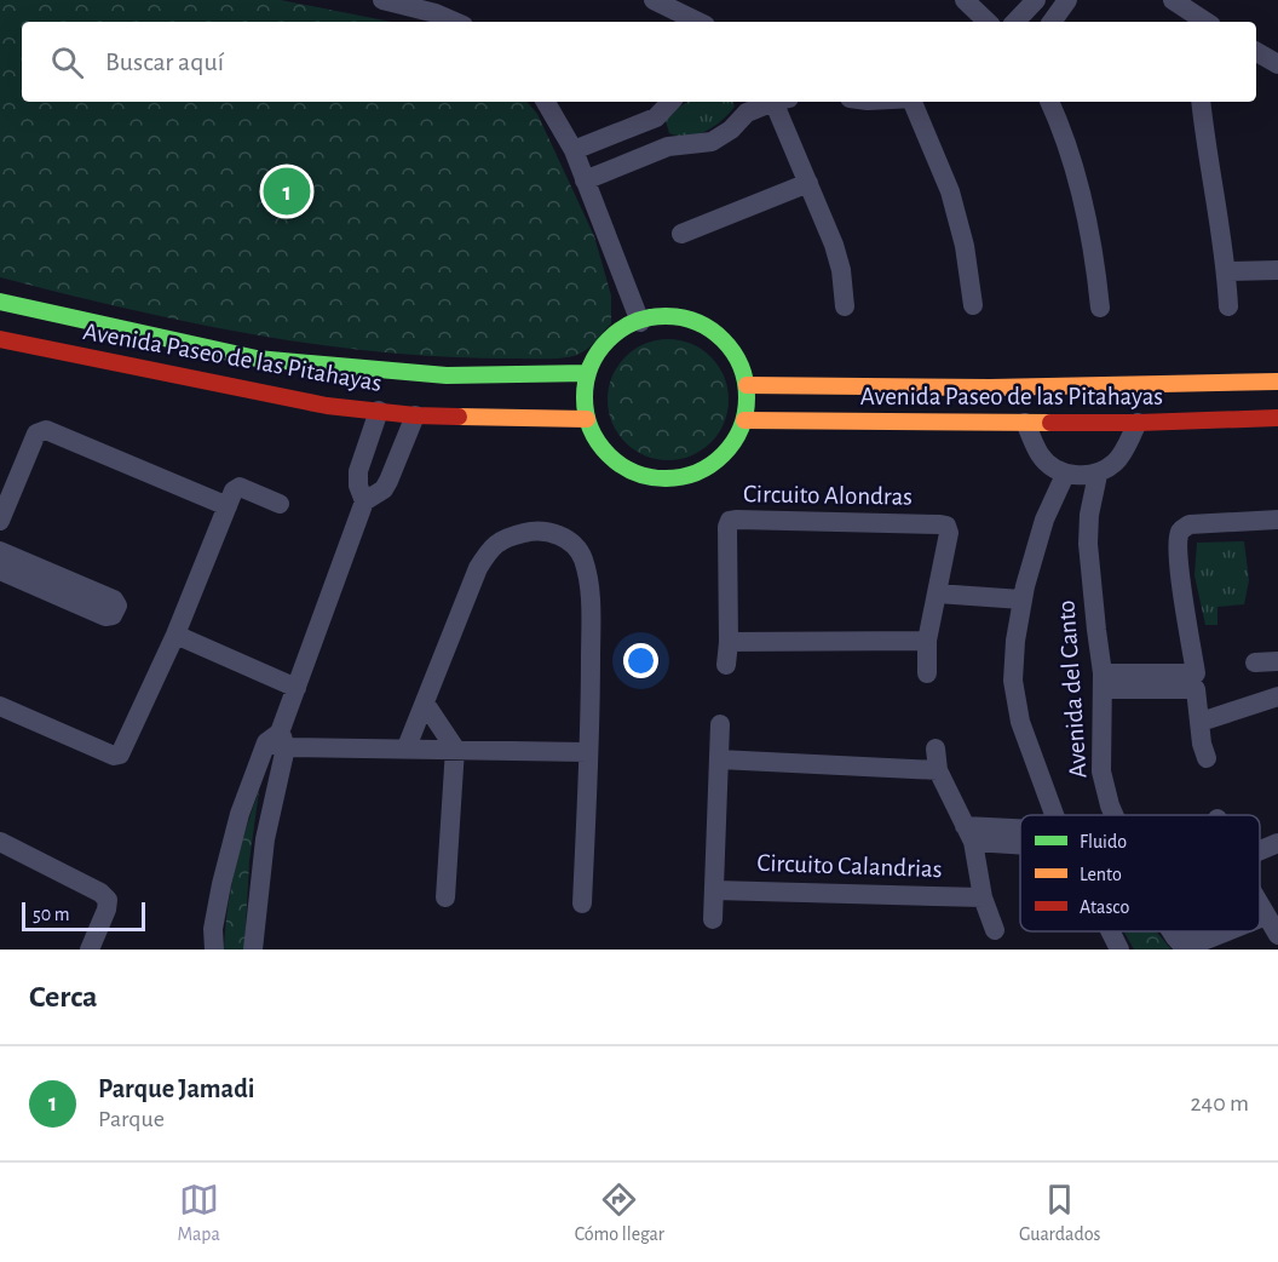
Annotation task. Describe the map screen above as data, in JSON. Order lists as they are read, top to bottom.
{
  "streets": {
    "street": [
      "Avenida Paseo de las Pitahayas",
      "Circuito Alondras",
      "Avenida del Canto",
      "Circuito Calandrias"
    ]
  },
  "legend": ["Fluido", "Lento", "Atasco"],
  "scale_bar": "50 m",
  "page": {
    "search": "Buscar aquí",
    "pins": "1",
    "scale": "50 m",
    "heading": "Cerca",
    "list": [
      {
        "mark": "1",
        "name": "Parque Jamadi",
        "note": "Parque",
        "value": "240 m"
      }
    ],
    "nav": ["Mapa", "Cómo llegar", "Guardados"]
  }
}
